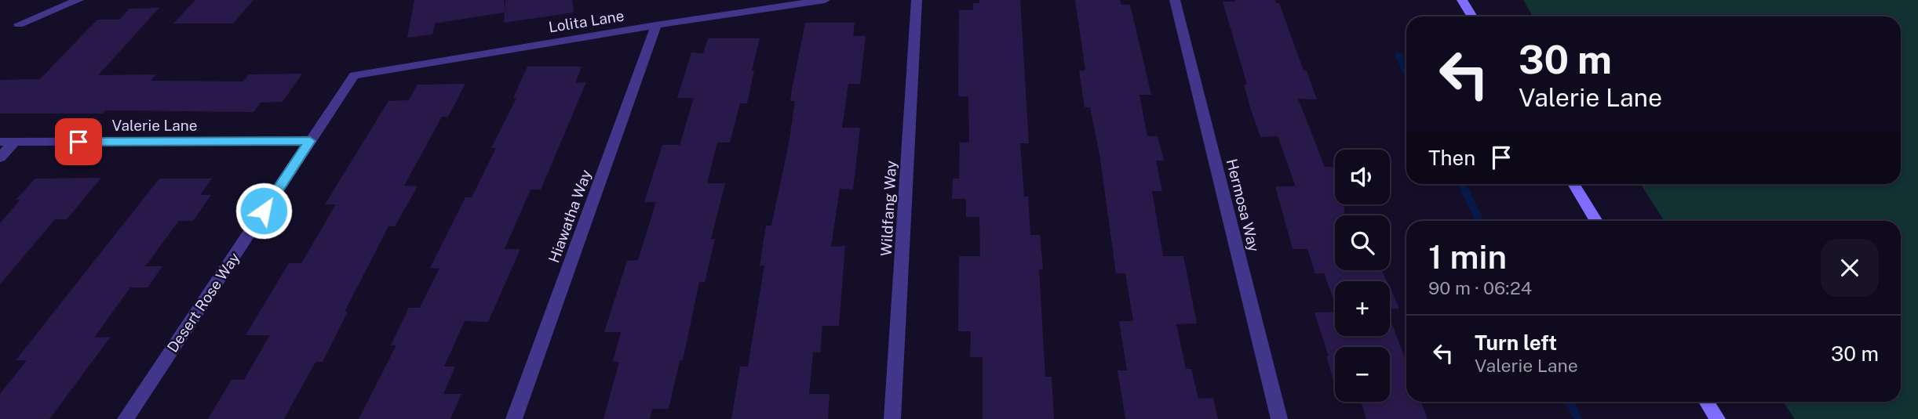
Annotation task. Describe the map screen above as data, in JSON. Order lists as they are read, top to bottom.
{
  "streets": {
    "street": [
      "Lolita Lane",
      "Valerie Lane",
      "Hermosa Way",
      "Wildfang Way",
      "Hiawatha Way",
      "Desert Rose Way"
    ]
  },
  "crossings": [
    ["Lolita Lane", "Hiawatha Way"],
    ["Lolita Lane", "Desert Rose Way"],
    ["Valerie Lane", "Desert Rose Way"]
  ],
  "page": {
    "turn": ["30 m", "Valerie Lane"],
    "then": "Then",
    "map_buttons": ["+", "−"],
    "heading": ["1 min", "90 m · 06:24"],
    "list": [
      {
        "name": "Turn left",
        "note": "Valerie Lane",
        "value": "30 m"
      }
    ]
  }
}
